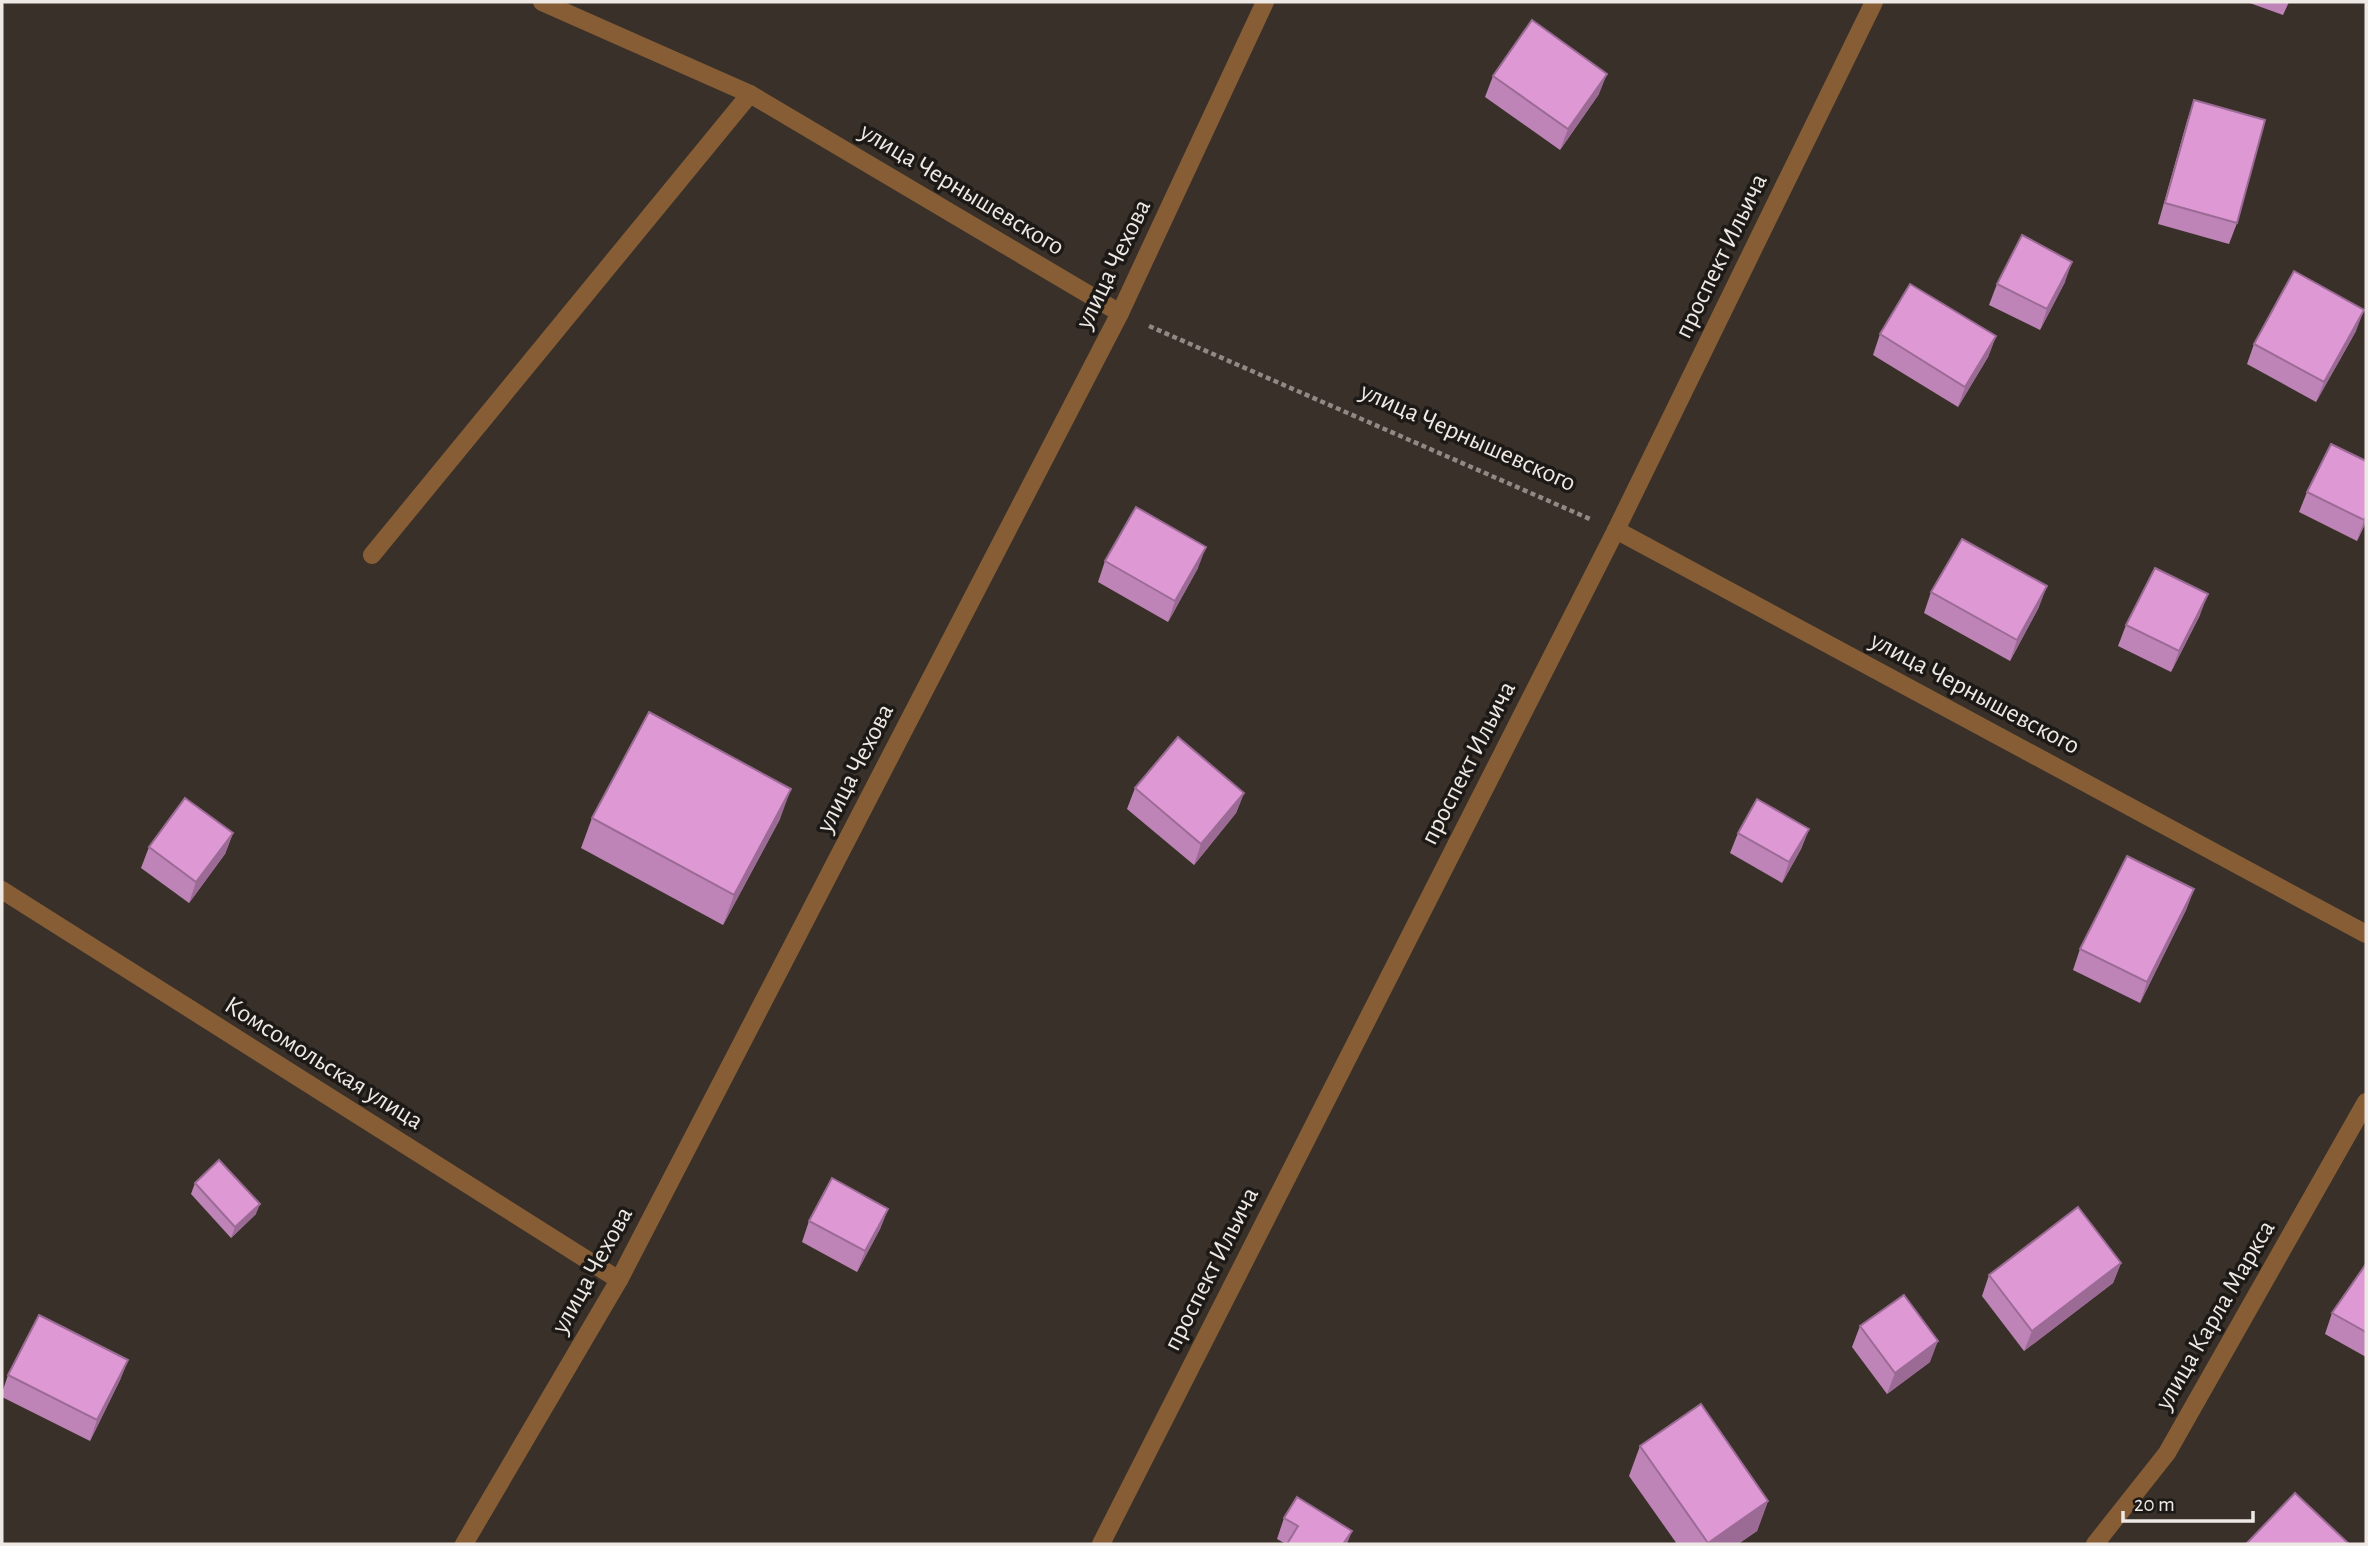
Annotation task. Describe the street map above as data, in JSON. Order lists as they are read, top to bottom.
{
  "streets": {
    "street": [
      "улица Чернышевского",
      "проспект Ильича",
      "улица Чехова",
      "Комсомольская улица",
      "улица Карла Маркса"
    ]
  },
  "crossings": [
    ["улица Чернышевского", "проспект Ильича"],
    ["улица Чернышевского", "улица Чехова"],
    ["улица Чехова", "Комсомольская улица"]
  ],
  "scale_bar": "20 m"
}
